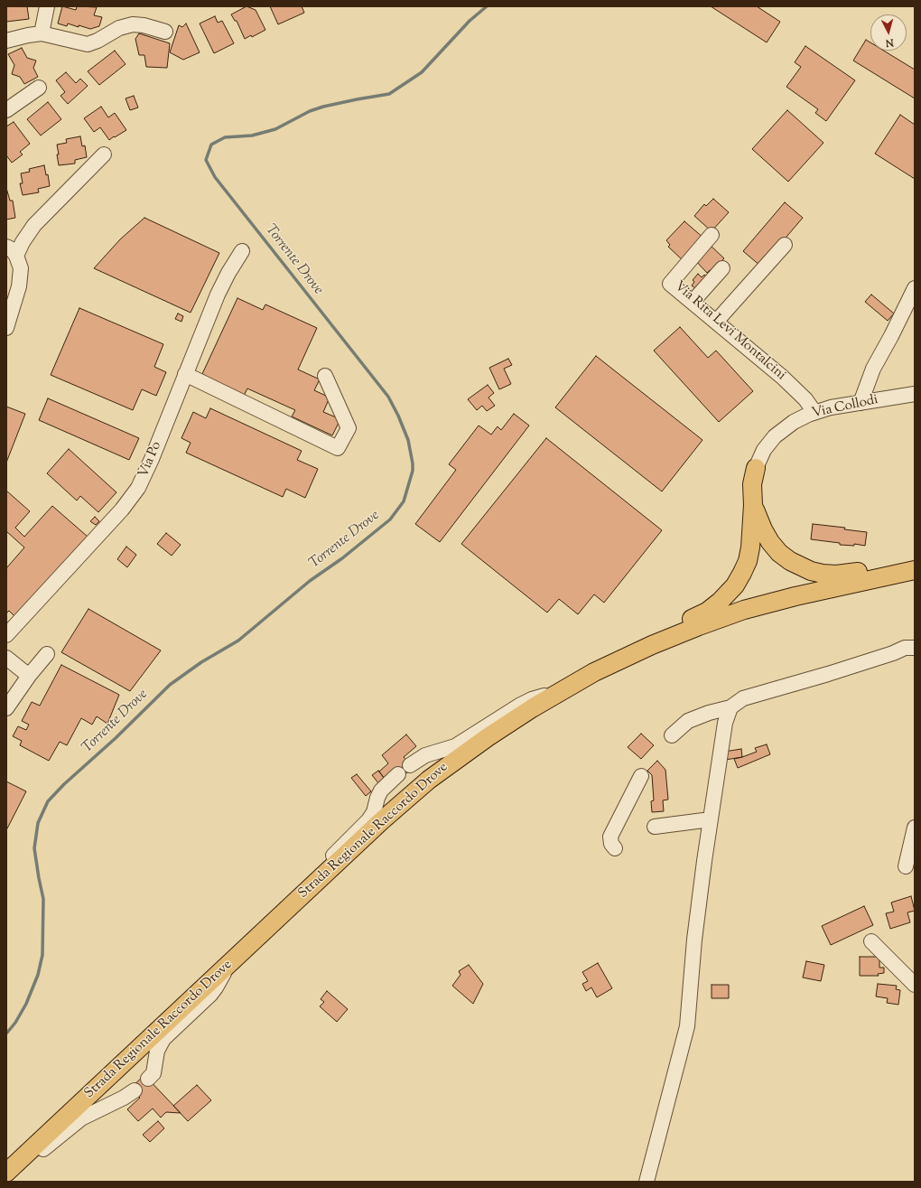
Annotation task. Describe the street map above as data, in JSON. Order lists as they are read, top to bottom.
{
  "streets": {
    "main road": ["Strada Regionale Raccordo Drove"],
    "street": ["Via Rita Levi Montalcini", "Via Collodi", "Via Po"]
  },
  "crossings": [
    ["Via Rita Levi Montalcini", "Via Collodi"]
  ],
  "water": ["Torrente Drove"],
  "north": "bottom"
}
